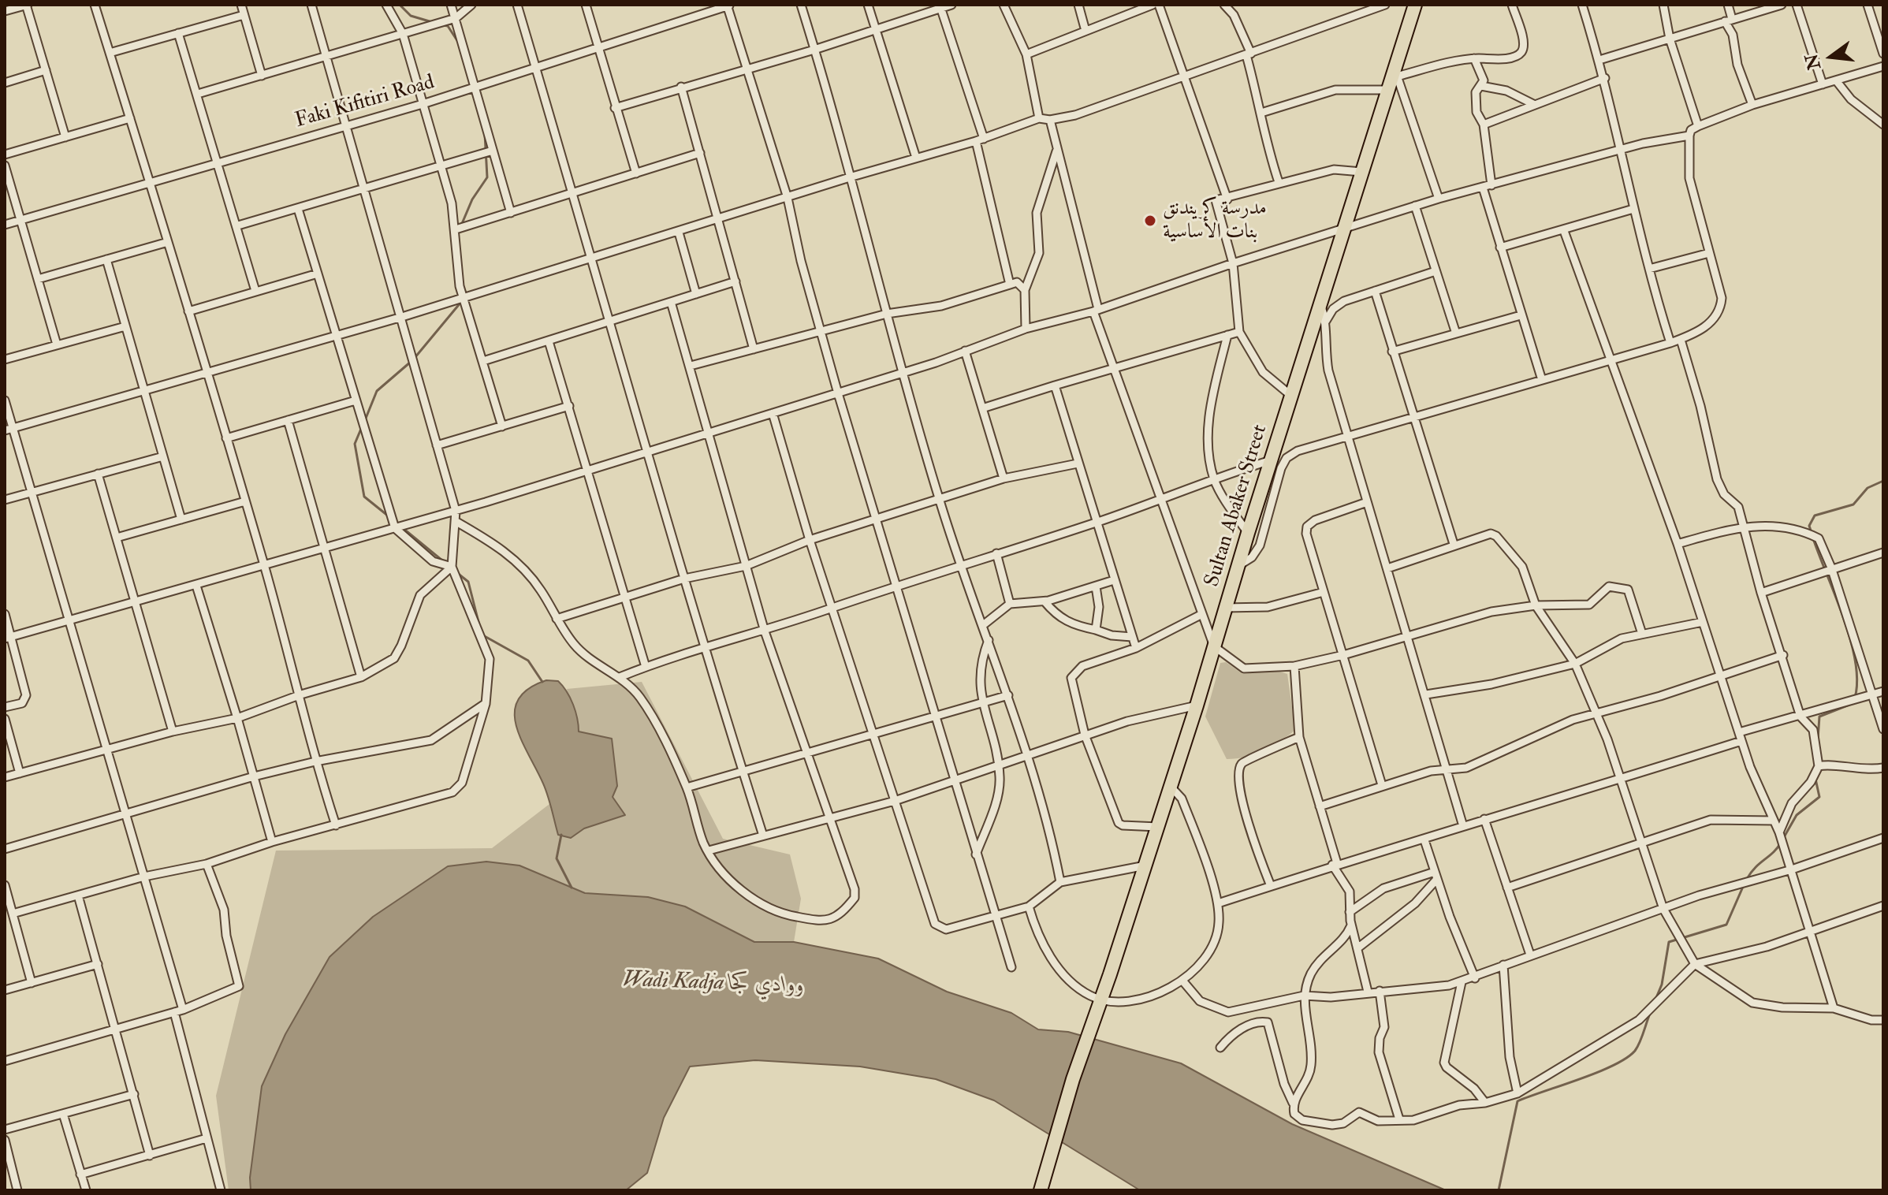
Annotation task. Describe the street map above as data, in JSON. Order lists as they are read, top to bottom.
{
  "streets": {
    "highway": ["Sultan Abaker Street"],
    "street": ["Faki Kifitiri Road"]
  },
  "water": ["Wadi Kadja ووادي كجا"],
  "places": ["مدرسة كريندنق بنات الأساسية"],
  "north": "left"
}
